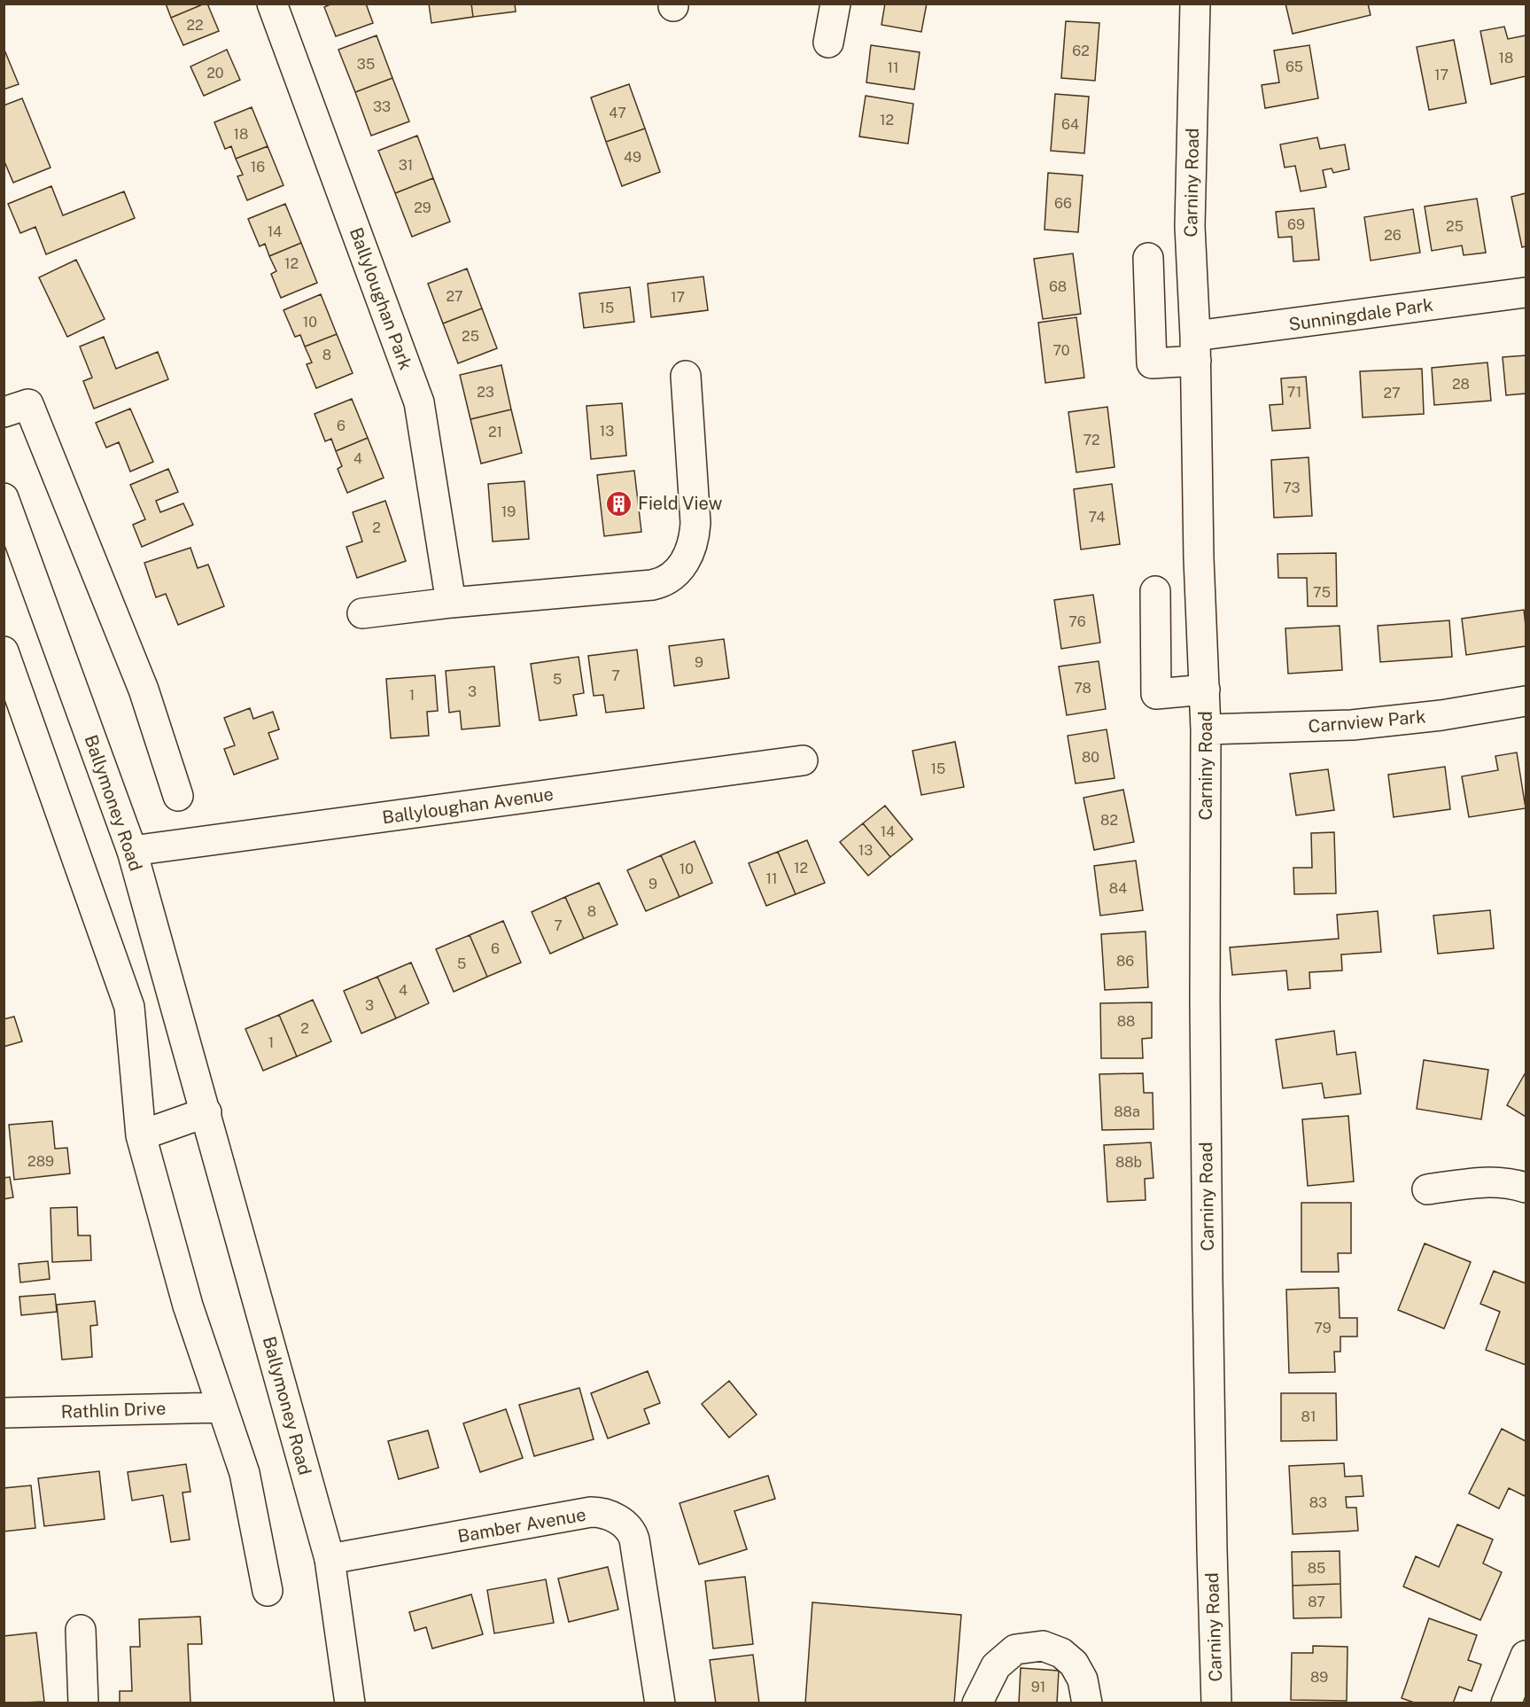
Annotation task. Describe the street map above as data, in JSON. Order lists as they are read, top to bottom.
{
  "streets": {
    "street": [
      "Carniny Road",
      "Ballyloughan Park",
      "Sunningdale Park",
      "Carnview Park",
      "Ballymoney Road",
      "Ballyloughan Avenue",
      "Rathlin Drive",
      "Bamber Avenue"
    ]
  },
  "crossings": [
    ["Carniny Road", "Sunningdale Park"],
    ["Carniny Road", "Carnview Park"],
    ["Ballymoney Road", "Ballyloughan Avenue"],
    ["Ballymoney Road", "Bamber Avenue"]
  ],
  "places": {
    "building": ["Field View"]
  },
  "house_numbers": [
    "22",
    "62",
    "18",
    "35",
    "65",
    "11",
    "20",
    "17",
    "33",
    "47",
    "12",
    "64",
    "18",
    "49",
    "31",
    "16",
    "66",
    "29",
    "69",
    "25",
    "14",
    "26",
    "12",
    "68",
    "27",
    "17",
    "15",
    "10",
    "25",
    "70",
    "8",
    "28",
    "23",
    "71",
    "27",
    "6",
    "13",
    "21",
    "72",
    "4",
    "73",
    "19",
    "74",
    "2",
    "75",
    "76",
    "9",
    "7",
    "5",
    "78",
    "3",
    "1",
    "80",
    "15",
    "82",
    "14",
    "13",
    "12",
    "10",
    "11",
    "9",
    "84",
    "8",
    "7",
    "6",
    "86",
    "5",
    "4",
    "3",
    "88",
    "2",
    "1",
    "88a",
    "289",
    "88b",
    "79",
    "81",
    "83",
    "85",
    "87",
    "89",
    "91"
  ]
}
